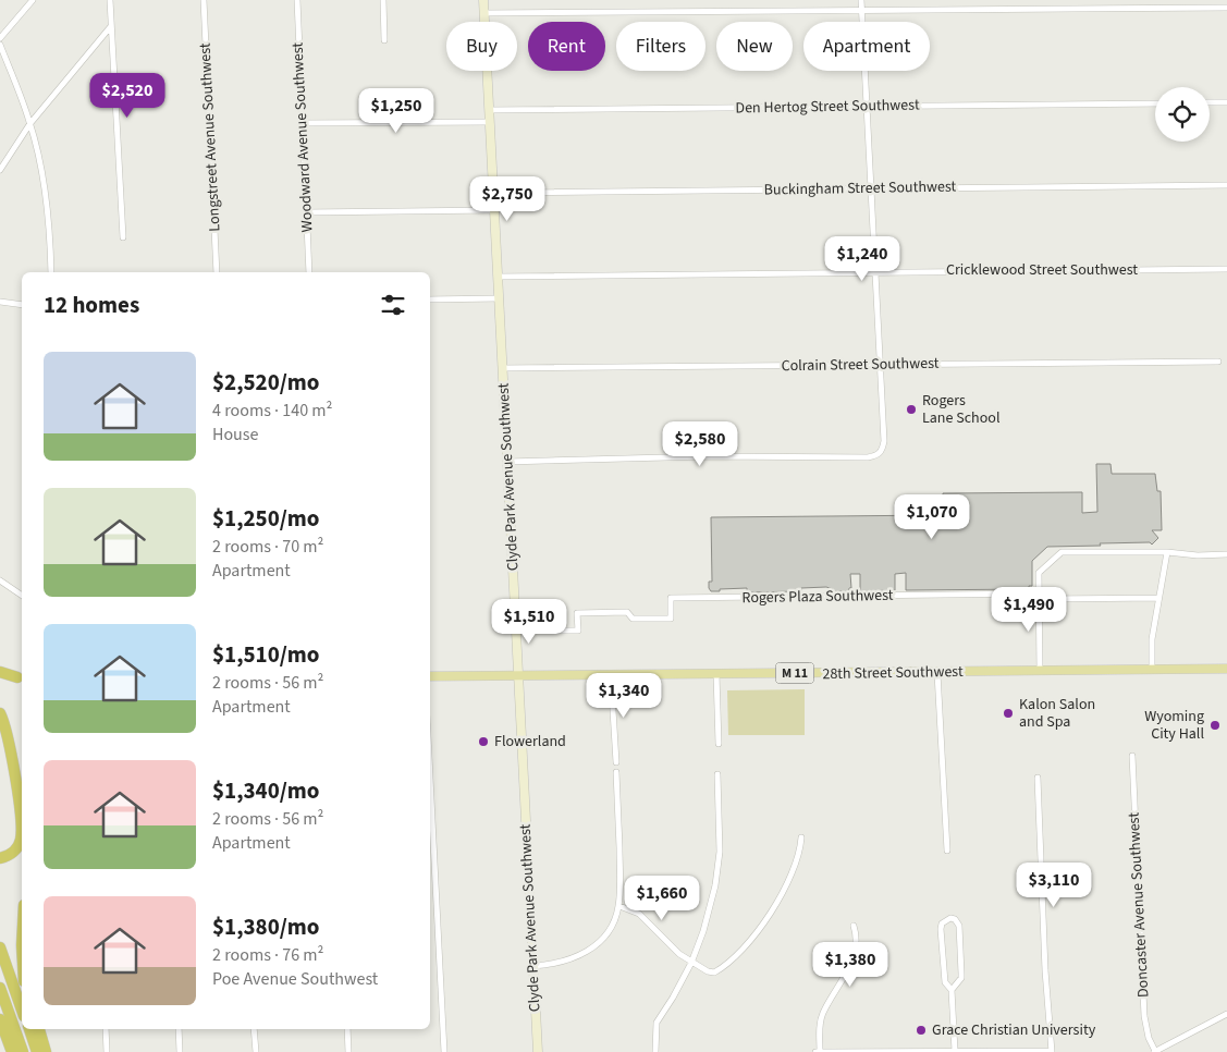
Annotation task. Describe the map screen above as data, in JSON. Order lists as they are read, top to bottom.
{
  "streets": {
    "main road": ["Clyde Park Avenue Southwest", "M 11", "28th Street Southwest"],
    "street": [
      "Den Hertog Street Southwest",
      "Longstreet Avenue Southwest",
      "Woodward Avenue Southwest",
      "Buckingham Street Southwest",
      "Cricklewood Street Southwest",
      "Colrain Street Southwest",
      "Rogers Plaza Southwest",
      "Doncaster Avenue Southwest"
    ]
  },
  "crossings": [
    ["Den Hertog Street Southwest", "Clyde Park Avenue Southwest"],
    ["Buckingham Street Southwest", "Clyde Park Avenue Southwest"],
    ["Cricklewood Street Southwest", "Clyde Park Avenue Southwest"],
    ["Colrain Street Southwest", "Clyde Park Avenue Southwest"],
    ["Clyde Park Avenue Southwest", "Rogers Plaza Southwest"],
    ["Clyde Park Avenue Southwest", "28th Street Southwest"]
  ],
  "places": [
    "Rogers Lane School",
    "Kalon Salon and Spa",
    "Wyoming City Hall",
    "Flowerland",
    "Grace Christian University"
  ],
  "page": {
    "chip": [
      "Buy",
      "Rent",
      "Filters",
      "New",
      "Apartment"
    ],
    "price": [
      "$2,520",
      "$1,250",
      "$2,750",
      "$1,240",
      "$2,580",
      "$1,070",
      "$1,490",
      "$1,510",
      "$1,340",
      "$3,110",
      "$1,660",
      "$1,380"
    ],
    "heading": "12 homes",
    "list": [
      {
        "name": "$2,520/mo",
        "note": "4 rooms · 140 m² · House"
      },
      {
        "name": "$1,250/mo",
        "note": "2 rooms · 70 m² · Apartment"
      },
      {
        "name": "$1,510/mo",
        "note": "2 rooms · 56 m² · Apartment"
      },
      {
        "name": "$1,340/mo",
        "note": "2 rooms · 56 m² · Apartment"
      },
      {
        "name": "$1,380/mo",
        "note": "2 rooms · 76 m² · Poe Avenue Southwest"
      }
    ]
  }
}
